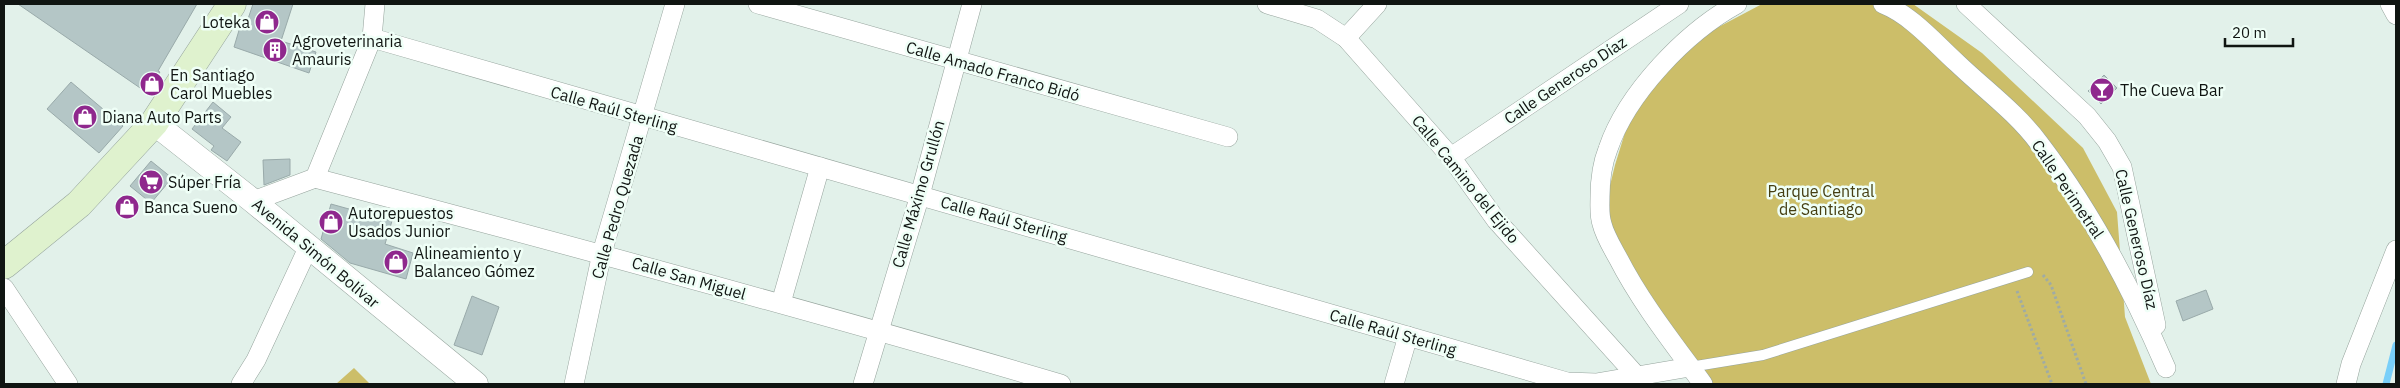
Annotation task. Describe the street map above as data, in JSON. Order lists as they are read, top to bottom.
{
  "streets": {
    "street": [
      "Calle Amado Franco Bidó",
      "Calle Generoso Díaz",
      "Calle Raúl Sterling",
      "Calle Camino del Ejido",
      "Calle Perimetral",
      "Calle Máximo Grullón",
      "Calle Pedro Quezada",
      "Avenida Simón Bolívar",
      "Calle San Miguel"
    ]
  },
  "crossings": [
    ["Calle Amado Franco Bidó", "Calle Máximo Grullón"],
    ["Calle Generoso Díaz", "Calle Camino del Ejido"],
    ["Calle Generoso Díaz", "Calle Perimetral"],
    ["Calle Raúl Sterling", "Calle Camino del Ejido"],
    ["Calle Raúl Sterling", "Calle Máximo Grullón"],
    ["Calle Raúl Sterling", "Calle Pedro Quezada"],
    ["Calle Máximo Grullón", "Calle San Miguel"],
    ["Calle Pedro Quezada", "Calle San Miguel"]
  ],
  "parks": ["Parque Central de Santiago"],
  "places": {
    "shop": [
      "Loteka",
      "En Santiago Carol Muebles",
      "Diana Auto Parts",
      "Banca Sueno",
      "Autorepuestos Usados Junior",
      "Alineamiento y Balanceo Gómez"
    ],
    "building": ["Agroveterinaria Amauris"],
    "bar": ["The Cueva Bar"],
    "supermarket": ["Súper Fría"]
  },
  "scale_bar": "20 m"
}
